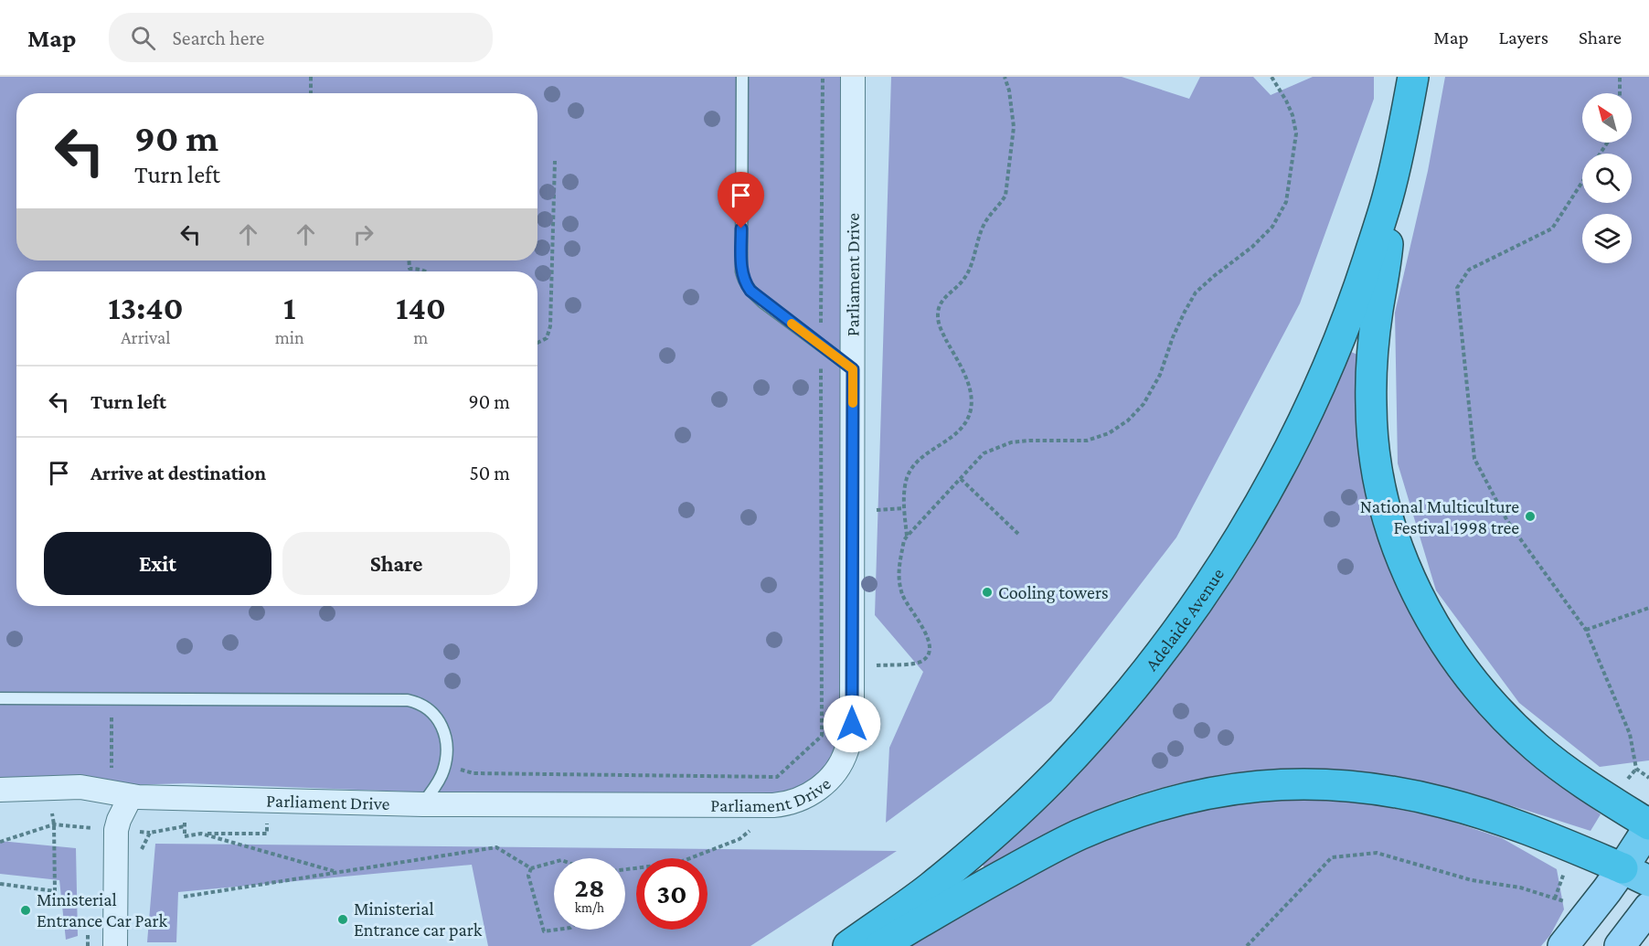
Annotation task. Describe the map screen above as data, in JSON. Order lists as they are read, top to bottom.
{
  "streets": {
    "highway": ["Adelaide Avenue"],
    "street": ["Parliament Drive"]
  },
  "places": [
    "National Multiculture Festival 1998 tree",
    "Cooling towers",
    "Ministerial Entrance Car Park",
    "Ministerial Entrance car park"
  ],
  "north": "top left",
  "page": {
    "header": "Map",
    "search": "Search here",
    "nav": ["Map", "Layers", "Share"],
    "turn": ["90 m", "Turn left"],
    "eta": [
      "13:40",
      "Arrival",
      "1",
      "min",
      "140",
      "m"
    ],
    "list": [
      {
        "name": "Turn left",
        "value": "90 m"
      },
      {
        "name": "Arrive at destination",
        "value": "50 m"
      }
    ],
    "buttons": ["Exit", "Share"],
    "speed": "28 km/h",
    "limit": "30"
  }
}
